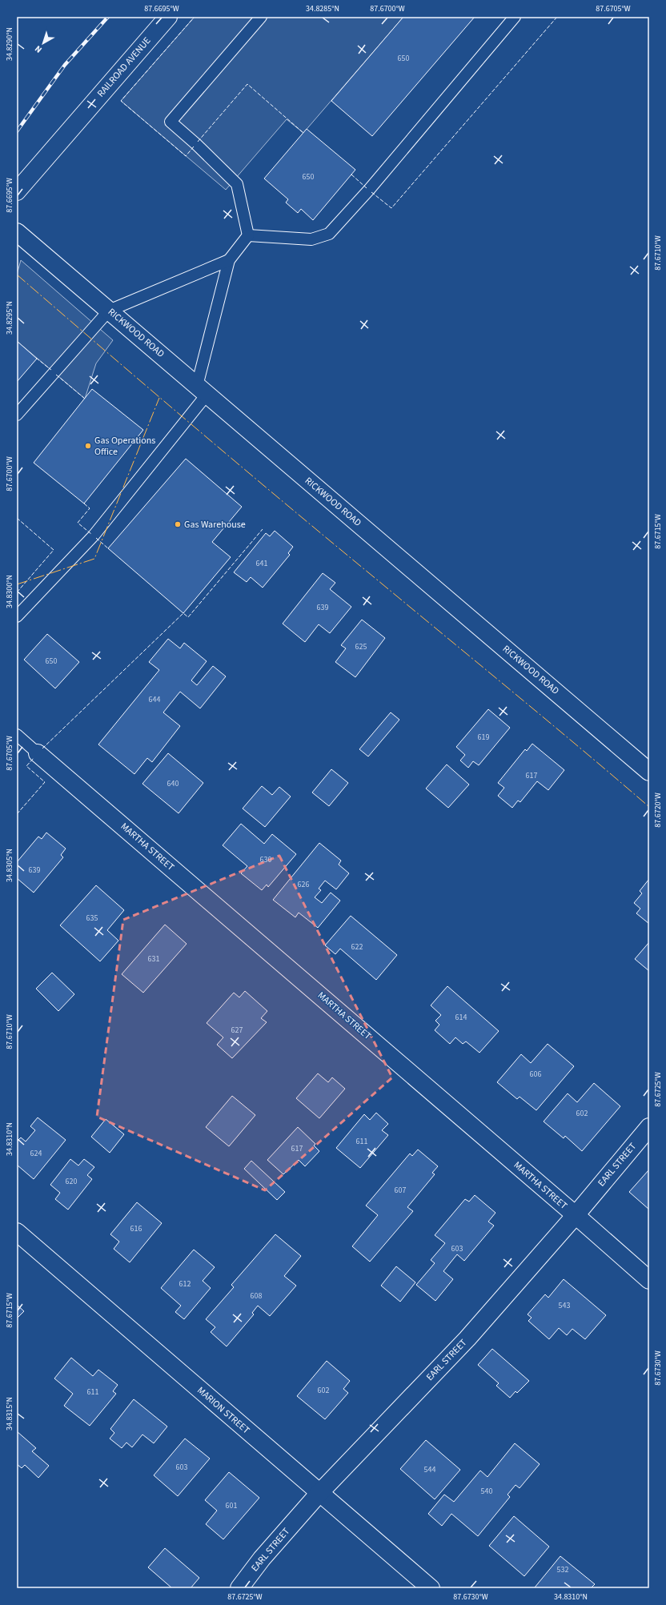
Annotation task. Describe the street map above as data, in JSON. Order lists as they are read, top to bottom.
{
  "streets": {
    "street": [
      "RAILROAD AVENUE",
      "RICKWOOD ROAD",
      "MARTHA STREET",
      "EARL STREET",
      "MARION STREET"
    ]
  },
  "crossings": [
    ["MARTHA STREET", "EARL STREET"],
    ["EARL STREET", "MARION STREET"]
  ],
  "places": ["Gas Operations Office", "Gas Warehouse"],
  "house_numbers": [
    "650",
    "650",
    "641",
    "639",
    "625",
    "650",
    "644",
    "619",
    "617",
    "640",
    "630",
    "639",
    "626",
    "635",
    "622",
    "631",
    "614",
    "627",
    "606",
    "602",
    "611",
    "617",
    "624",
    "620",
    "607",
    "616",
    "603",
    "612",
    "608",
    "543",
    "602",
    "611",
    "603",
    "544",
    "540",
    "601",
    "532"
  ],
  "north": "bottom left",
  "coordinates": [
    "87.6695°W",
    "34.8285°N",
    "87.6700°W",
    "87.6705°W",
    "34.8290°N",
    "87.6710°W",
    "34.8295°N",
    "87.6715°W",
    "34.8300°N",
    "87.6720°W",
    "34.8305°N",
    "87.6725°W",
    "34.8310°N",
    "87.6730°W",
    "34.8315°N"
  ]
}
